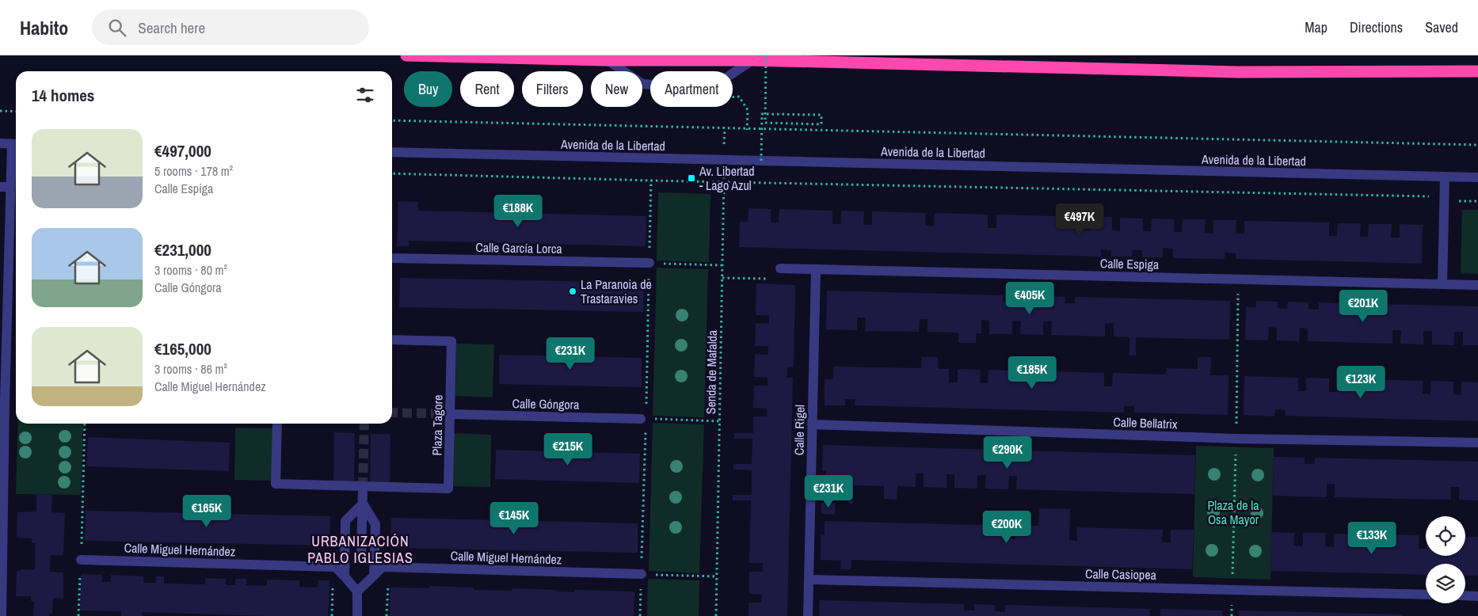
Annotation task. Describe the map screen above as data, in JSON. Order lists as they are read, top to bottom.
{
  "streets": {
    "street": [
      "Avenida de la Libertad",
      "Calle García Lorca",
      "Calle Espiga",
      "Calle Góngora",
      "Calle Bellatrix",
      "Plaza Tagore",
      "Calle Rigel",
      "Calle Miguel Hernández",
      "Calle Casiopea"
    ],
    "path": ["Senda de Mafalda"]
  },
  "crossings": [
    ["Avenida de la Libertad", "Senda de Mafalda"],
    ["Calle Espiga", "Calle Rigel"],
    ["Calle Góngora", "Plaza Tagore"],
    ["Calle Bellatrix", "Calle Rigel"],
    ["Calle Rigel", "Calle Casiopea"]
  ],
  "districts": ["URBANIZACIÓN PABLO IGLESIAS"],
  "parks": ["Plaza de la Osa Mayor"],
  "places": {
    "transit": ["Av. Libertad - Lago Azul"],
    "other": ["La Paranoia de Trastaravies"]
  },
  "page": {
    "header": "Habito",
    "search": "Search here",
    "nav": ["Map", "Directions", "Saved"],
    "chip": [
      "Buy",
      "Rent",
      "Filters",
      "New",
      "Apartment"
    ],
    "heading": "14 homes",
    "list": [
      {
        "name": "€497,000",
        "note": "5 rooms · 178 m² · Calle Espiga"
      },
      {
        "name": "€231,000",
        "note": "3 rooms · 80 m² · Calle Góngora"
      },
      {
        "name": "€165,000",
        "note": "3 rooms · 86 m² · Calle Miguel Hernández"
      }
    ],
    "price": [
      "€188K",
      "€497K",
      "€405K",
      "€201K",
      "€231K",
      "€185K",
      "€123K",
      "€215K",
      "€290K",
      "€231K",
      "€165K",
      "€145K",
      "€200K",
      "€133K"
    ]
  }
}
